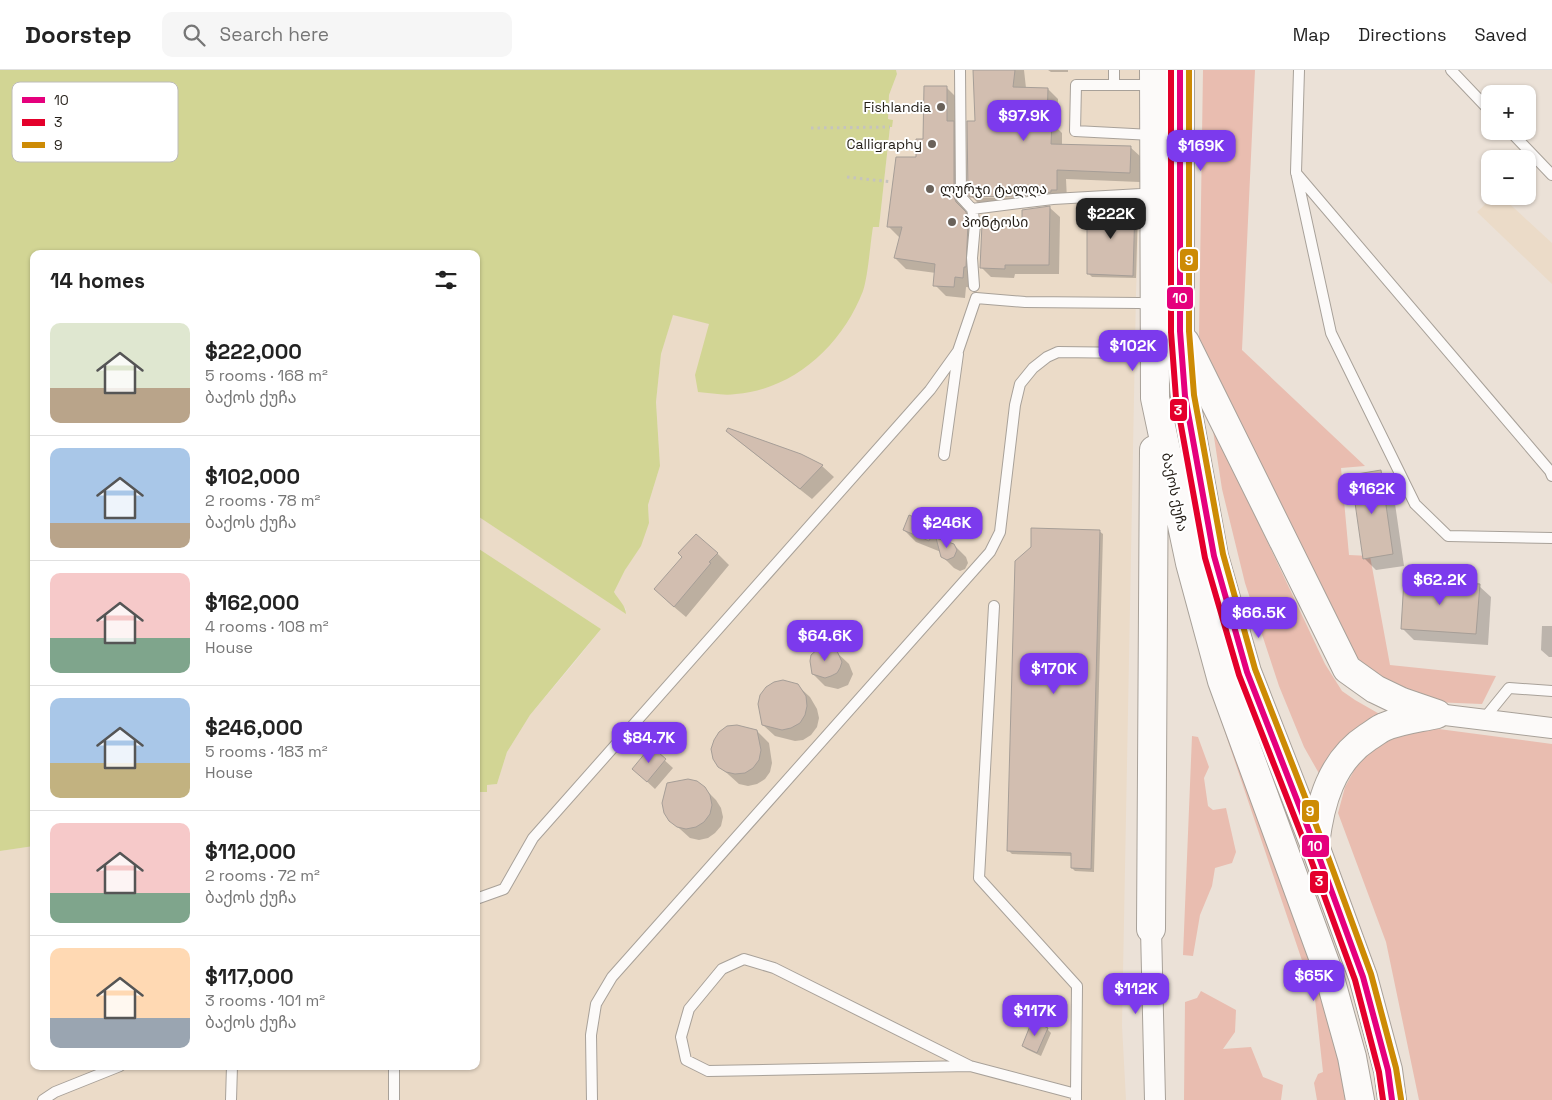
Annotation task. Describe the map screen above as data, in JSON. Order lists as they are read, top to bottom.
{
  "streets": {
    "main road": ["ბაქოს ქუჩა"]
  },
  "places": [
    "Fishlandia",
    "Calligraphy",
    "ლურჯი ტალღა",
    "პონტოსი"
  ],
  "lines": ["transit line 10", "transit line 3", "transit line 9"],
  "legend": ["10", "3", "9"],
  "page": {
    "header": "Doorstep",
    "search": "Search here",
    "nav": ["Map", "Directions", "Saved"],
    "map_buttons": ["+", "−"],
    "price": [
      "$97.9K",
      "$169K",
      "$222K",
      "$102K",
      "$162K",
      "$246K",
      "$62.2K",
      "$66.5K",
      "$64.6K",
      "$170K",
      "$84.7K",
      "$65K",
      "$112K",
      "$117K"
    ],
    "heading": "14 homes",
    "list": [
      {
        "name": "$222,000",
        "note": "5 rooms · 168 m² · ბაქოს ქუჩა"
      },
      {
        "name": "$102,000",
        "note": "2 rooms · 78 m² · ბაქოს ქუჩა"
      },
      {
        "name": "$162,000",
        "note": "4 rooms · 108 m² · House"
      },
      {
        "name": "$246,000",
        "note": "5 rooms · 183 m² · House"
      },
      {
        "name": "$112,000",
        "note": "2 rooms · 72 m² · ბაქოს ქუჩა"
      },
      {
        "name": "$117,000",
        "note": "3 rooms · 101 m² · ბაქოს ქუჩა"
      }
    ]
  }
}
